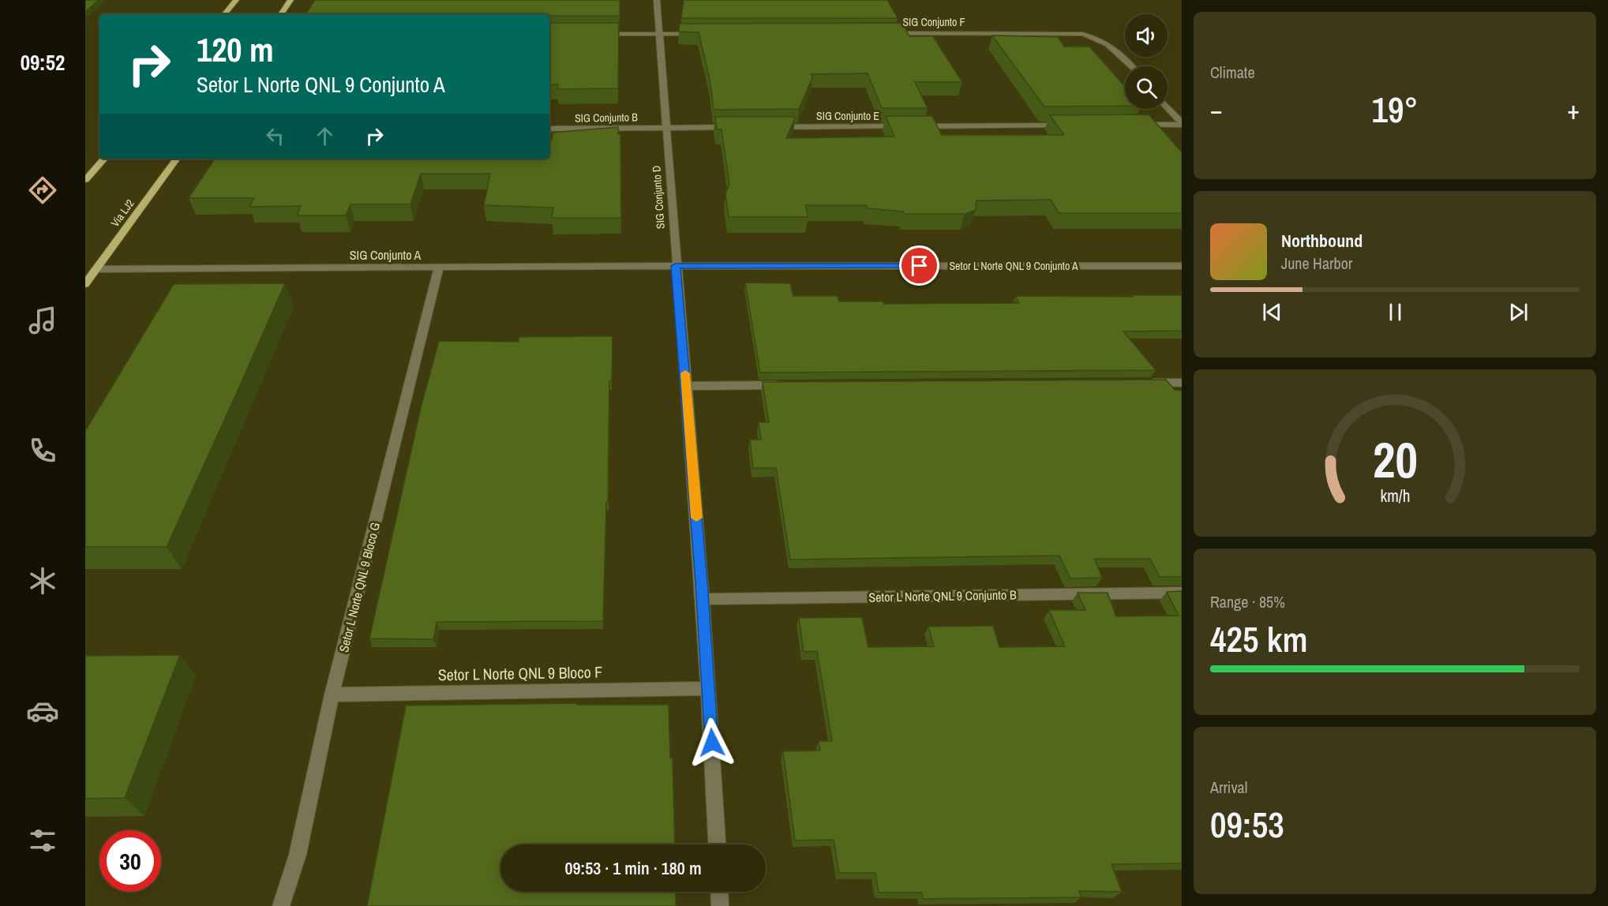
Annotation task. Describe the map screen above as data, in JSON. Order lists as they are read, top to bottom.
{
  "streets": {
    "main road": ["Via LJ2"],
    "street": [
      "SIG Conjunto F",
      "SIG Conjunto E",
      "SIG Conjunto B",
      "SIG Conjunto D",
      "SIG Conjunto A",
      "Setor L Norte QNL 9 Conjunto A",
      "Setor L Norte QNL 9 Bloco G",
      "Setor L Norte QNL 9 Conjunto B",
      "Setor L Norte QNL 9 Bloco F"
    ]
  },
  "crossings": [
    ["SIG Conjunto B", "SIG Conjunto D"],
    ["SIG Conjunto D", "SIG Conjunto A"],
    ["SIG Conjunto D", "Setor L Norte QNL 9 Conjunto A"],
    ["Via LJ2", "SIG Conjunto A"],
    ["SIG Conjunto A", "Setor L Norte QNL 9 Conjunto A"],
    ["SIG Conjunto A", "Setor L Norte QNL 9 Bloco G"],
    ["Setor L Norte QNL 9 Bloco G", "Setor L Norte QNL 9 Bloco F"]
  ],
  "page": {
    "tabs": "09:52",
    "tile": [
      "Climate",
      ["Range · 85%", "425 km"],
      ["Arrival", "09:53"]
    ],
    "turn": ["120 m", "Setor L Norte QNL 9 Conjunto A"],
    "heat": ["−", "19°", "+"],
    "song": ["Northbound", "June Harbor"],
    "limit": "30",
    "trip": "09:53 · 1 min · 180 m",
    "gauge": ["20", "km/h"]
  }
}
